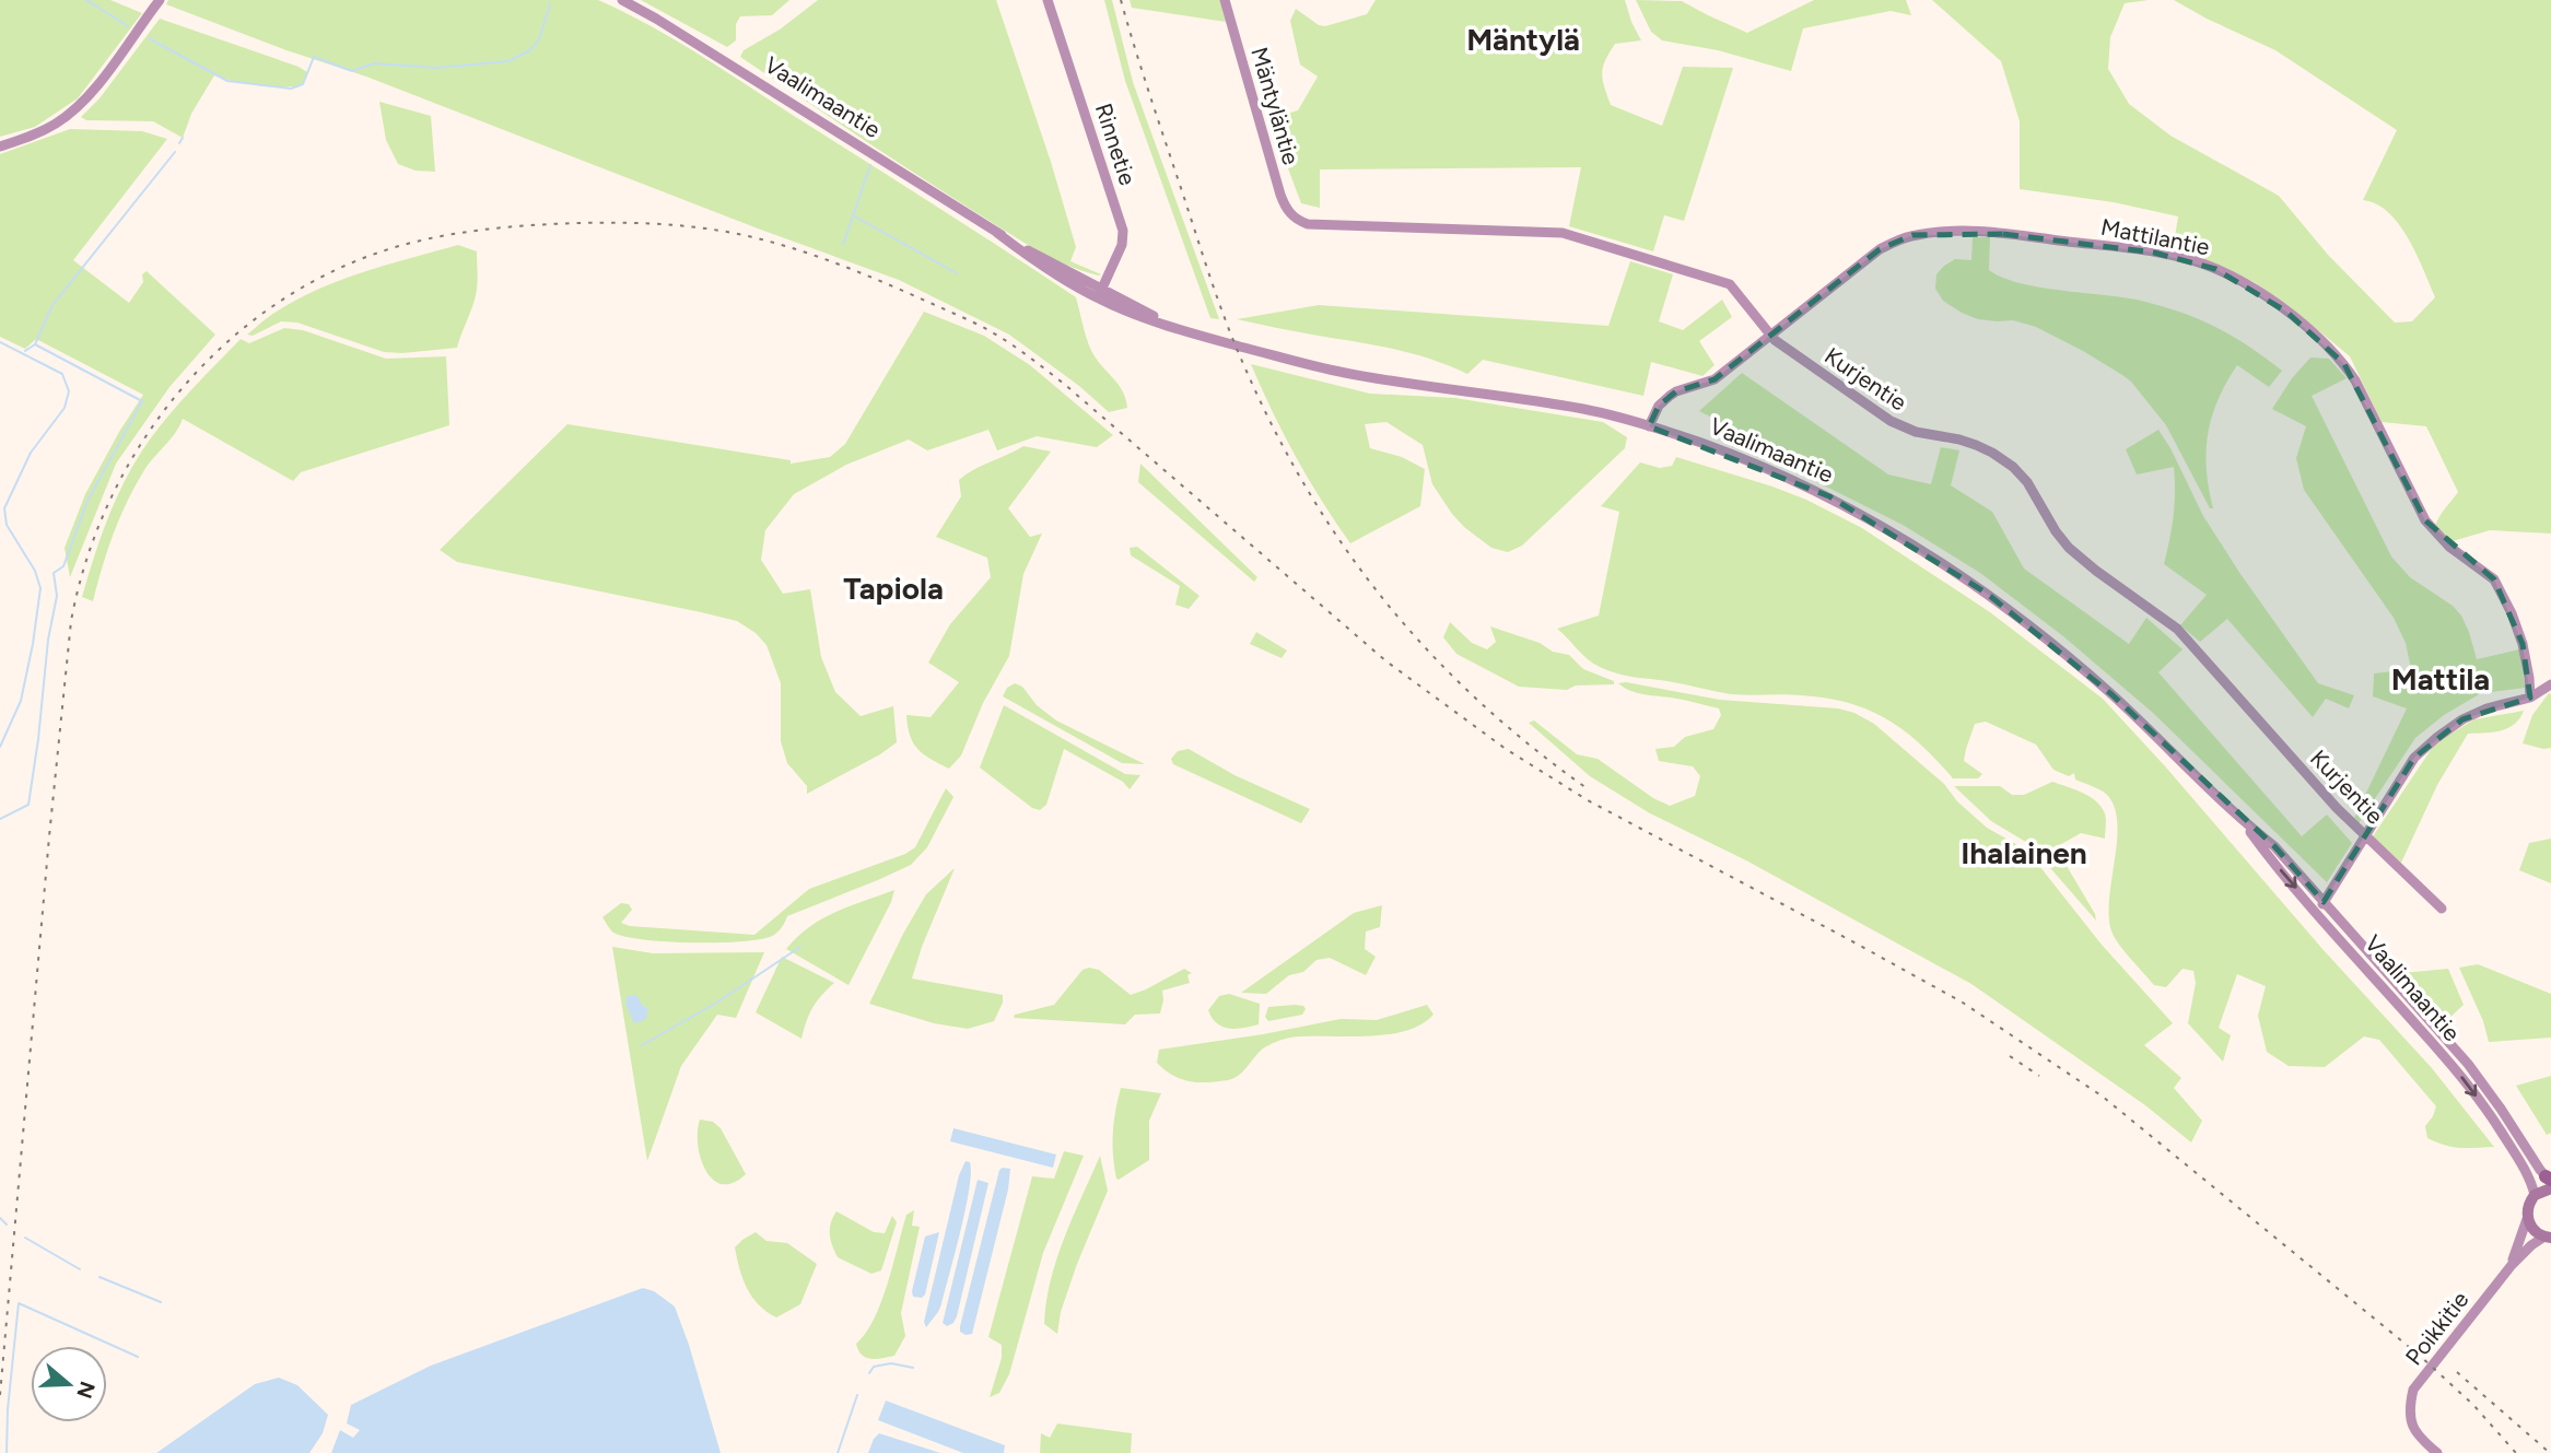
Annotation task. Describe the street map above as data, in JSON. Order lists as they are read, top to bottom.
{
  "streets": {
    "street": [
      "Vaalimaantie",
      "Mäntyläntie",
      "Rinnetie",
      "Mattilantie",
      "Kurjentie",
      "Poikkitie"
    ]
  },
  "crossings": [
    ["Vaalimaantie", "Rinnetie"],
    ["Vaalimaantie", "Mattilantie"],
    ["Mäntyläntie", "Kurjentie"],
    ["Mattilantie", "Kurjentie"]
  ],
  "districts": [
    "Mäntylä",
    "Tapiola",
    "Mattila",
    "Ihalainen"
  ],
  "north": "right"
}
